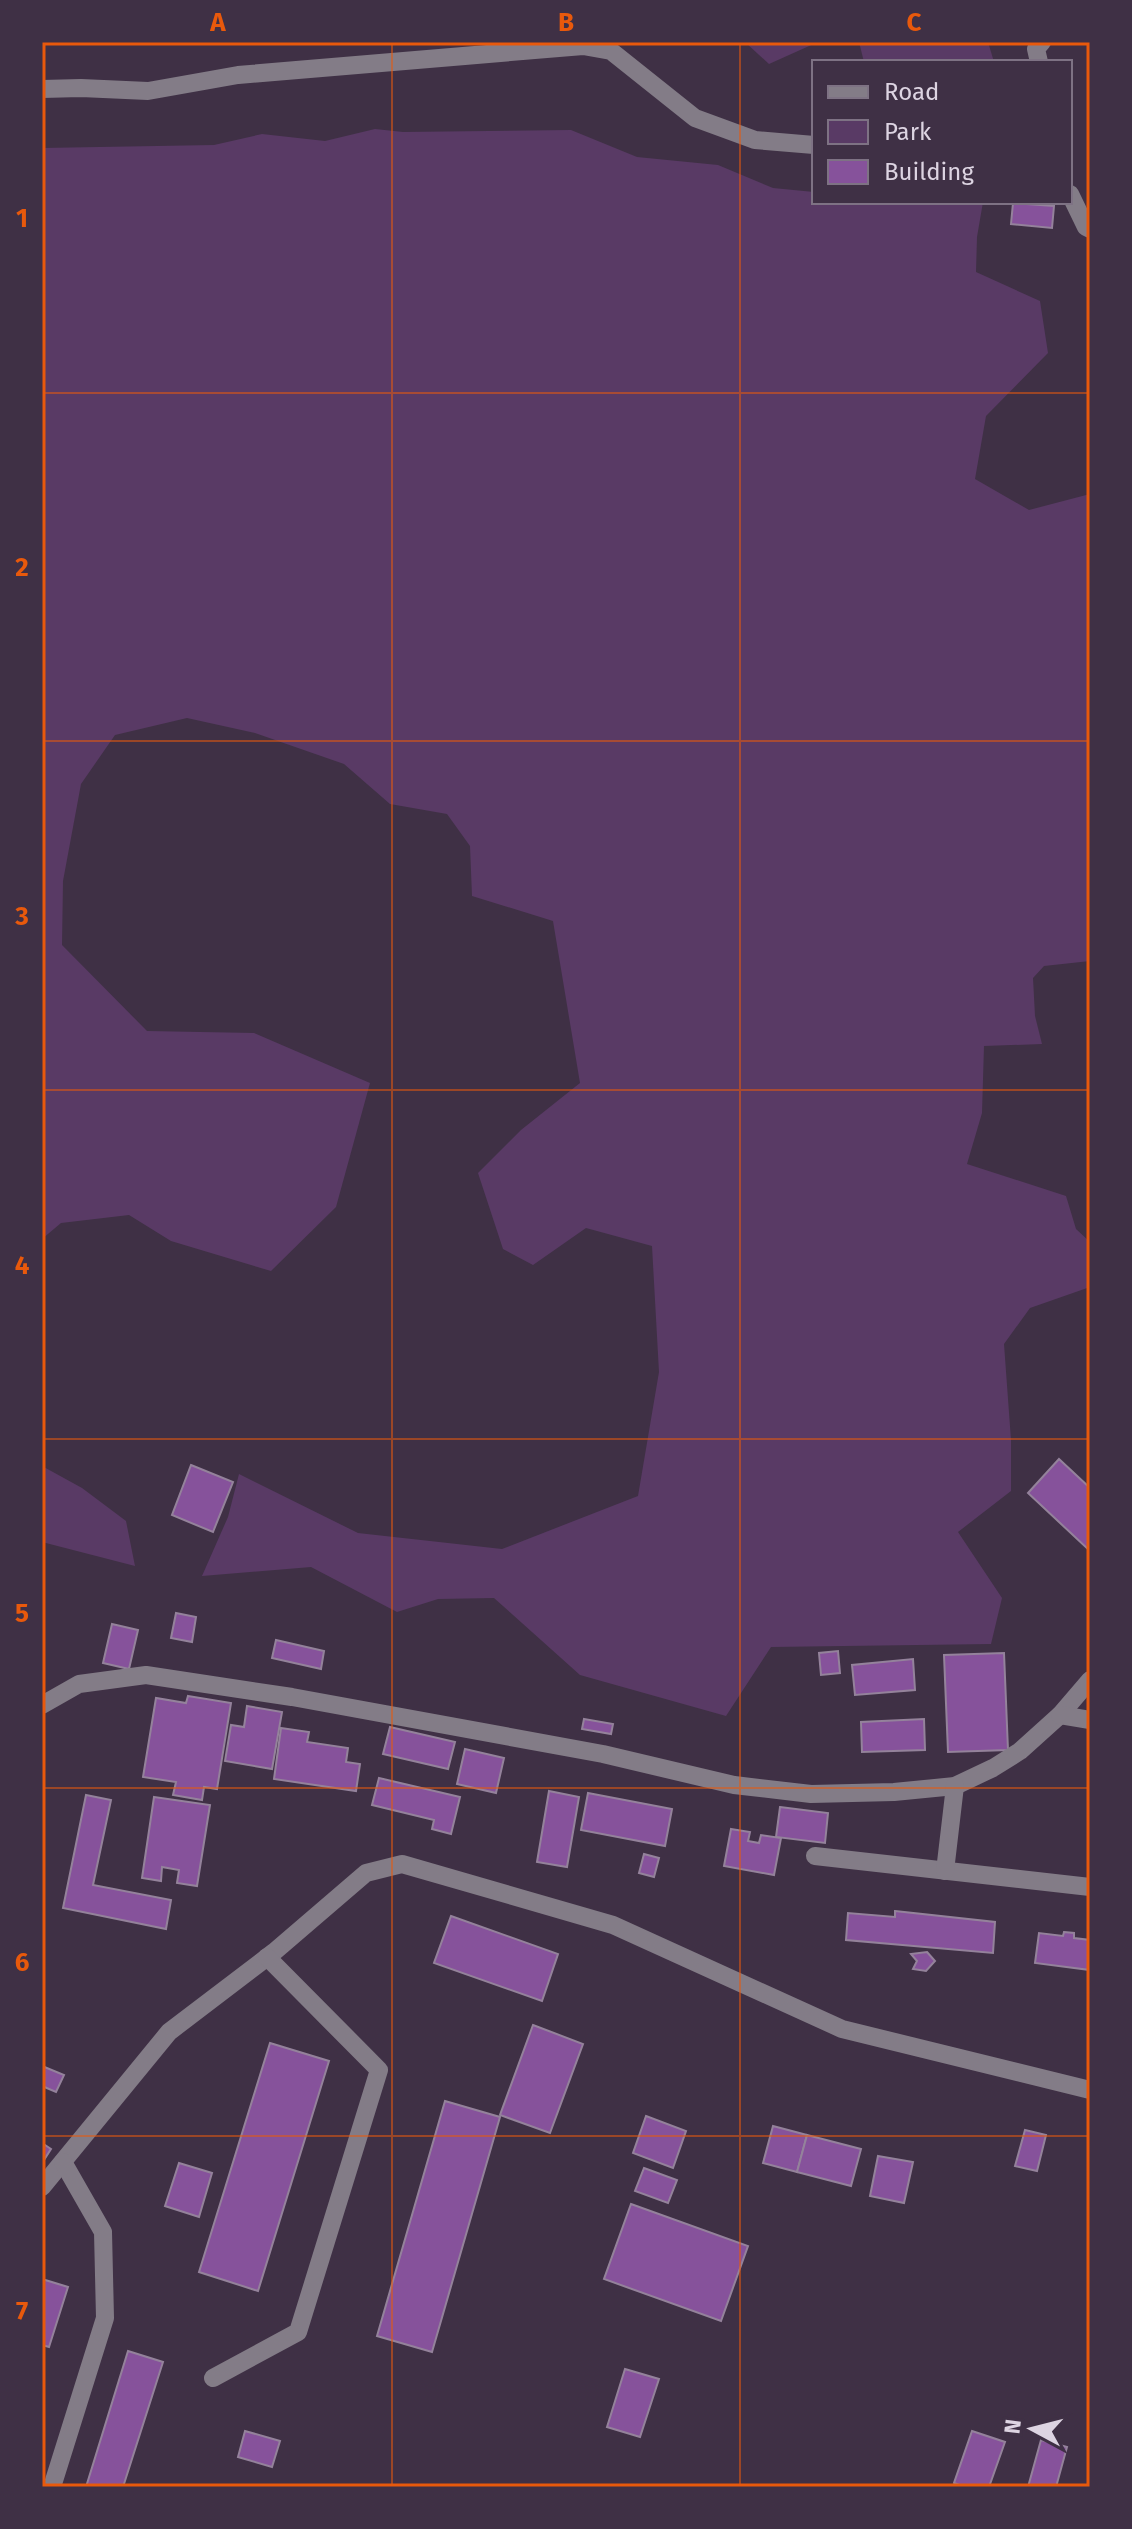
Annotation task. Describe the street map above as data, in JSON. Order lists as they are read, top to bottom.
{
  "legend": ["Road", "Park", "Building"],
  "north": "left",
  "grid": {
    "columns": ["A", "B", "C"],
    "rows": [
      "1",
      "2",
      "3",
      "4",
      "5",
      "6",
      "7"
    ]
  }
}
